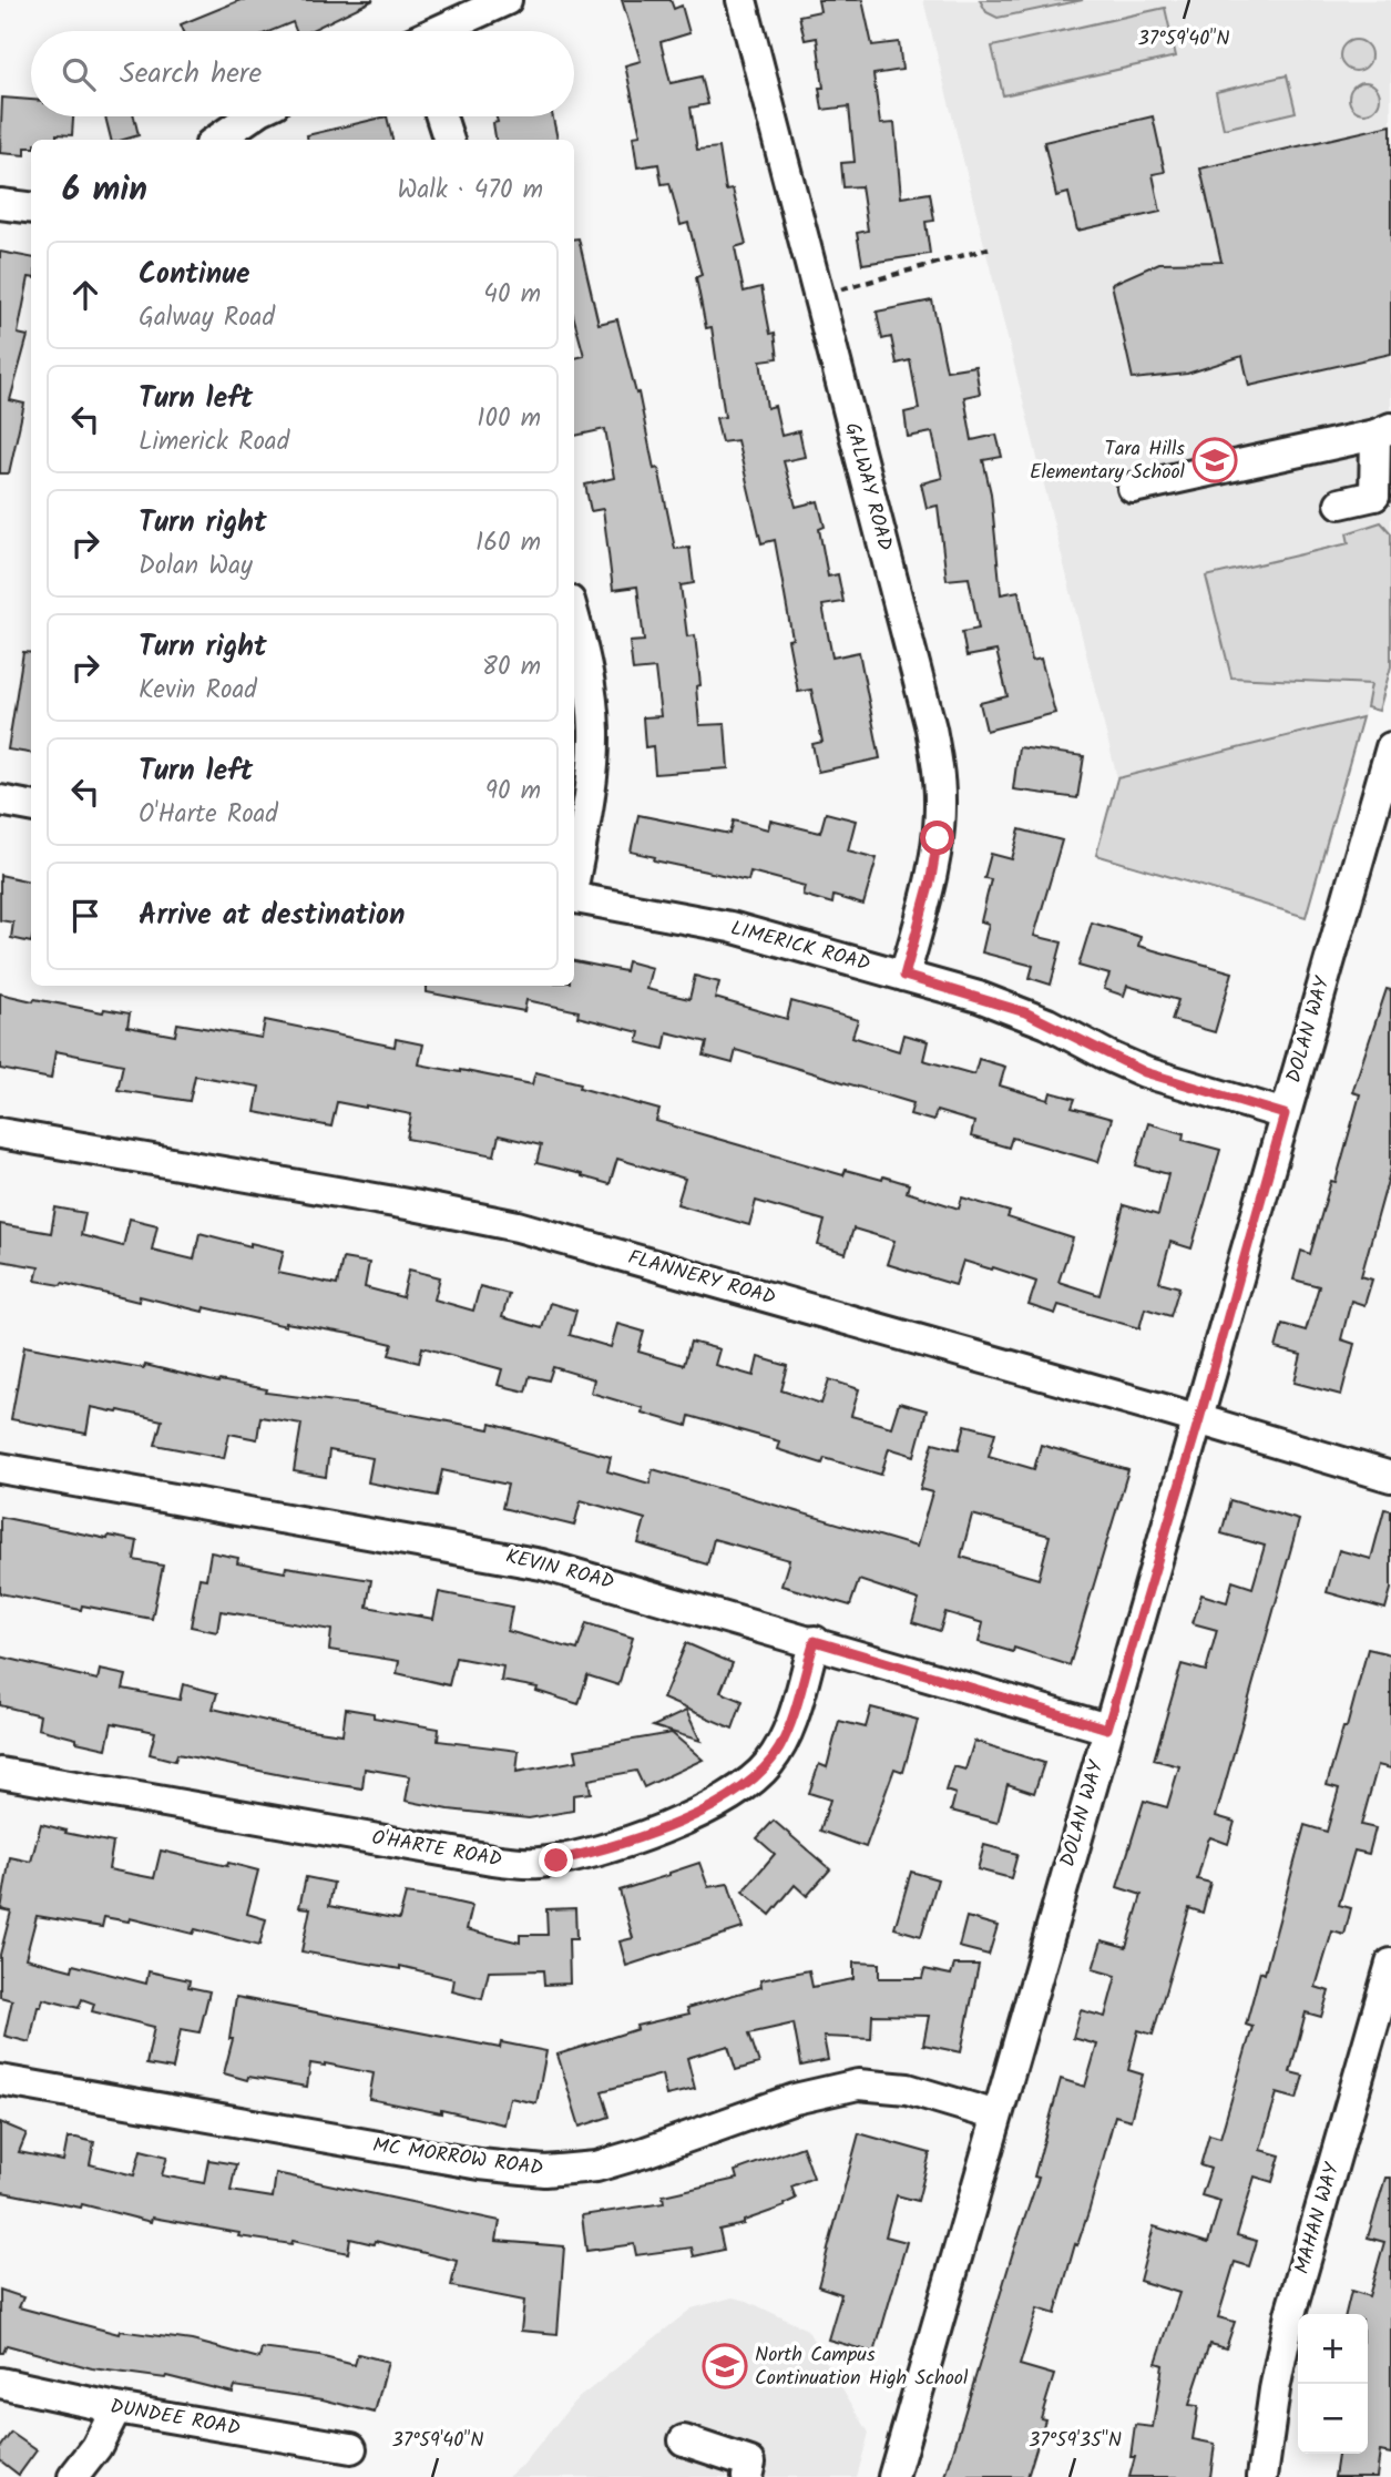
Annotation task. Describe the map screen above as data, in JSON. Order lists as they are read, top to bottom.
{
  "streets": {
    "street": [
      "GALWAY ROAD",
      "LIMERICK ROAD",
      "DOLAN WAY",
      "FLANNERY ROAD",
      "KEVIN ROAD",
      "O'HARTE ROAD",
      "MC MORROW ROAD",
      "MAHAN WAY",
      "DUNDEE ROAD"
    ]
  },
  "crossings": [
    ["GALWAY ROAD", "LIMERICK ROAD"],
    ["LIMERICK ROAD", "DOLAN WAY"],
    ["DOLAN WAY", "FLANNERY ROAD"],
    ["DOLAN WAY", "KEVIN ROAD"],
    ["DOLAN WAY", "MC MORROW ROAD"],
    ["KEVIN ROAD", "O'HARTE ROAD"]
  ],
  "places": {
    "school or university": ["Tara Hills Elementary School", "North Campus Continuation High School"]
  },
  "page": {
    "search": "Search here",
    "heading": ["6 min", "Walk · 470 m"],
    "list": [
      ["Continue", "Galway Road", "40 m"],
      ["Turn left", "Limerick Road", "100 m"],
      ["Turn right", "Dolan Way", "160 m"],
      ["Turn right", "Kevin Road", "80 m"],
      ["Turn left", "O'Harte Road", "90 m"],
      "Arrive at destination"
    ],
    "map_buttons": ["+", "−"]
  },
  "coordinates": ["37°59'40\"N", "37°59'35\"N"]
}
